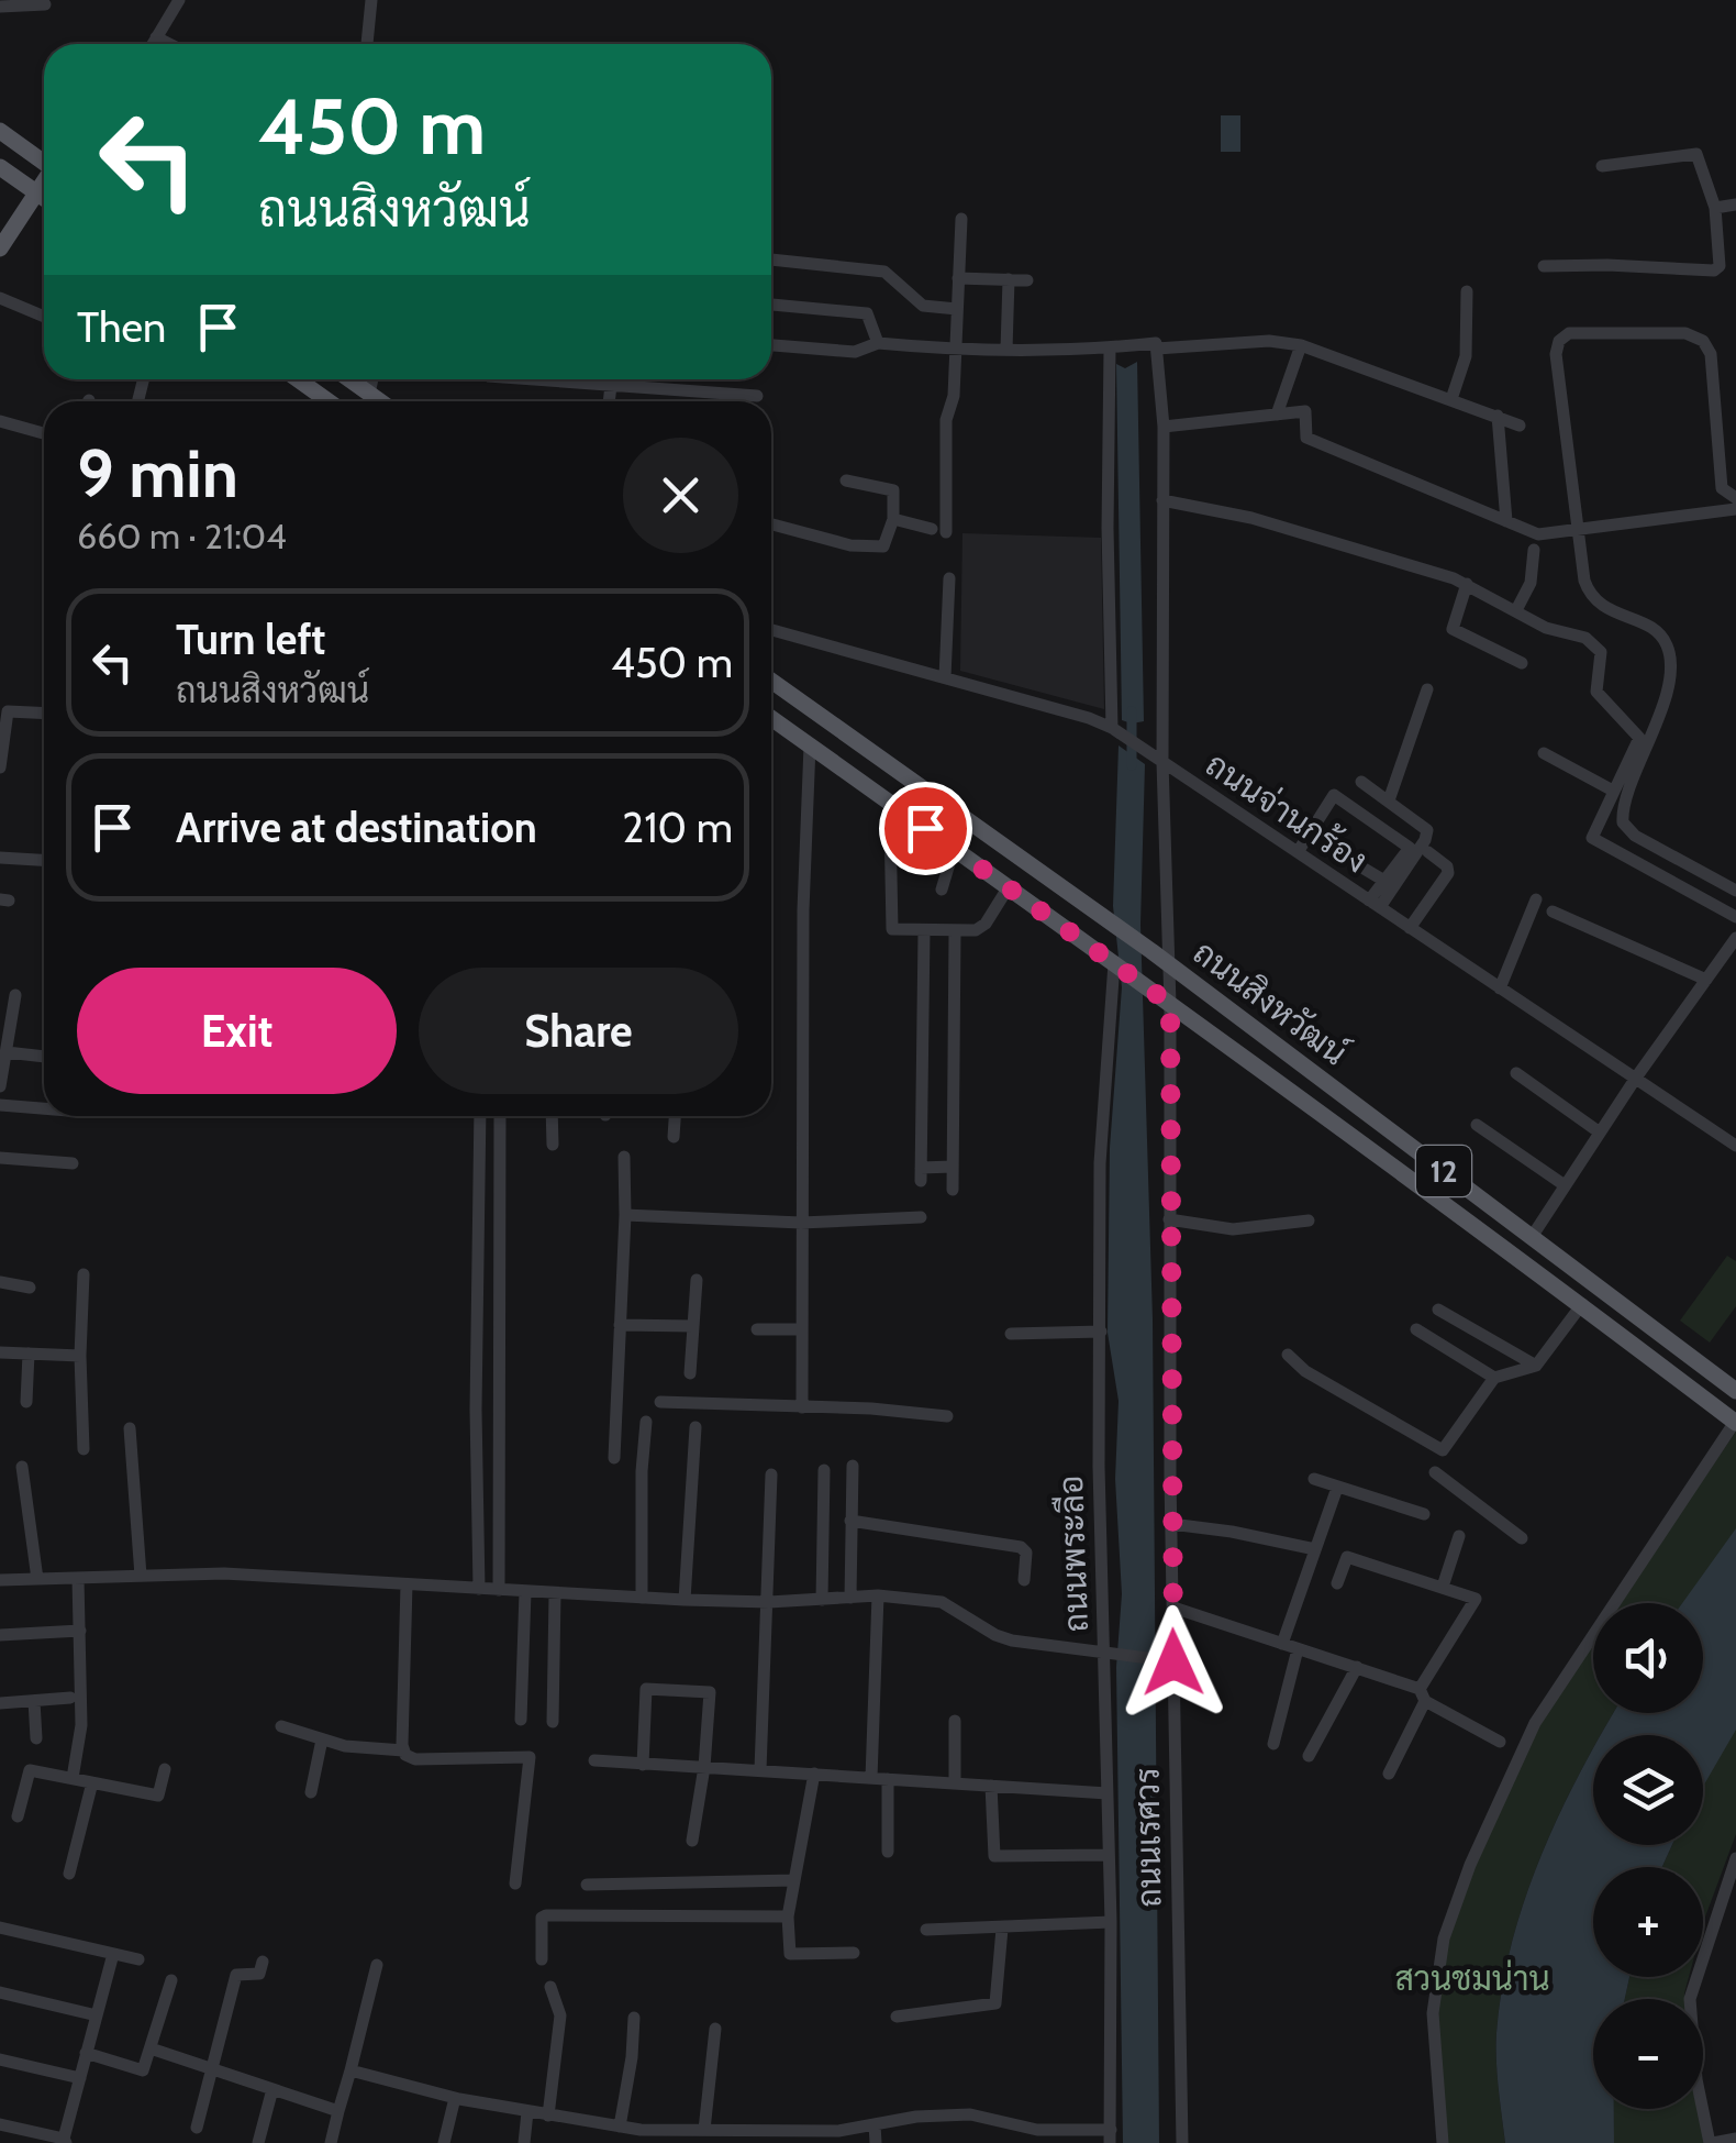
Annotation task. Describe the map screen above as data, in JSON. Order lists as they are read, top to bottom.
{
  "streets": {
    "main road": ["ถนนสิงหวัฒน์", "12"],
    "street": ["ถนนจ่านกร้อง", "ถนนพระลือ", "ถนนเรศวร"]
  },
  "crossings": [
    ["ถนนจ่านกร้อง", "ถนนเรศวร"],
    ["ถนนสิงหวัฒน์", "ถนนพระลือ"],
    ["ถนนสิงหวัฒน์", "ถนนเรศวร"]
  ],
  "parks": ["สวนชมน่าน"],
  "page": {
    "turn": ["450 m", "ถนนสิงหวัฒน์"],
    "then": "Then",
    "heading": ["9 min", "660 m · 21:04"],
    "list": [
      {
        "name": "Turn left",
        "note": "ถนนสิงหวัฒน์",
        "value": "450 m"
      },
      {
        "name": "Arrive at destination",
        "value": "210 m"
      }
    ],
    "buttons": ["Exit", "Share"],
    "map_buttons": ["+", "−"]
  }
}
